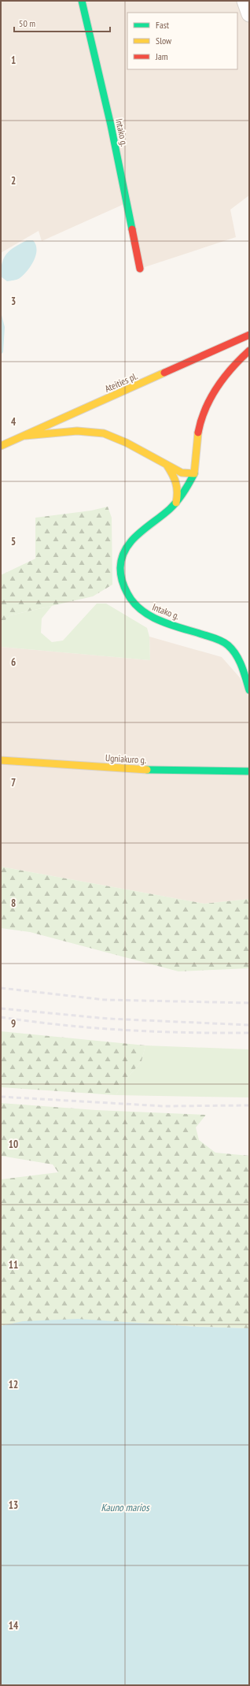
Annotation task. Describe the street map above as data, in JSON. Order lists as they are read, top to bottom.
{
  "streets": {
    "main road": ["Intako g.", "Ateities pl.", "Ugniakuro g."]
  },
  "water": ["Kauno marios"],
  "legend": ["Fast", "Slow", "Jam"],
  "scale_bar": "50 m",
  "grid": {
    "rows": [
      "1",
      "2",
      "3",
      "4",
      "5",
      "6",
      "7",
      "8",
      "9",
      "10",
      "11",
      "12",
      "13",
      "14"
    ]
  }
}
